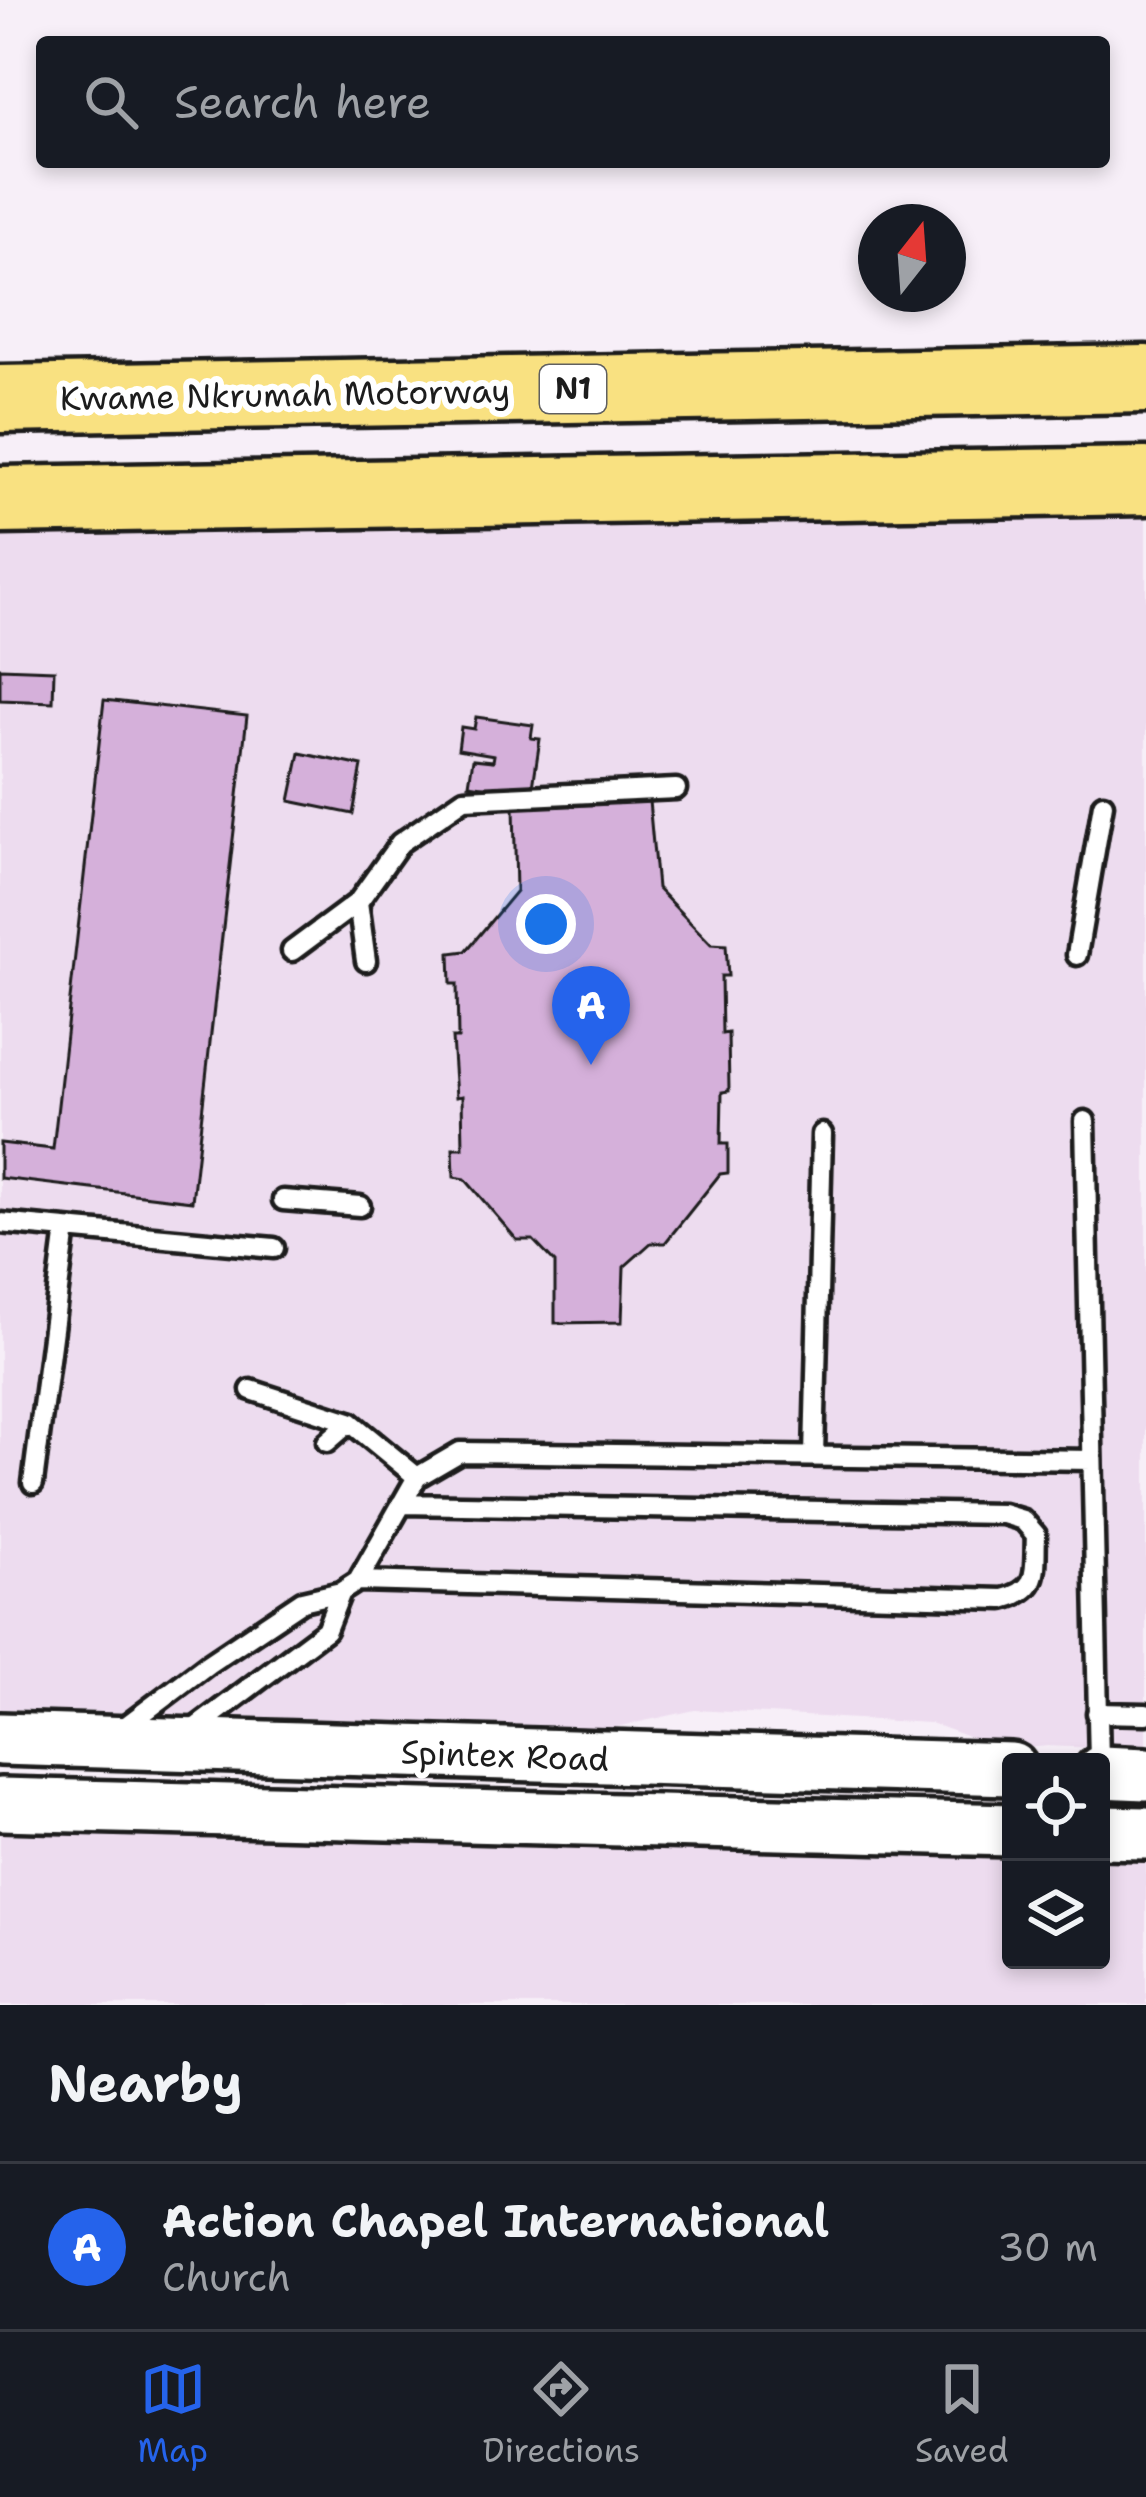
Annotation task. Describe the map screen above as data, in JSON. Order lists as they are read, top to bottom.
{
  "streets": {
    "highway": ["N1", "Kwame Nkrumah Motorway"],
    "main road": ["Spintex Road"]
  },
  "north": "top",
  "page": {
    "search": "Search here",
    "pins": "A",
    "heading": "Nearby",
    "list": [
      {
        "mark": "A",
        "name": "Action Chapel International",
        "note": "Church",
        "value": "30 m"
      }
    ],
    "nav": ["Map", "Directions", "Saved"]
  }
}
